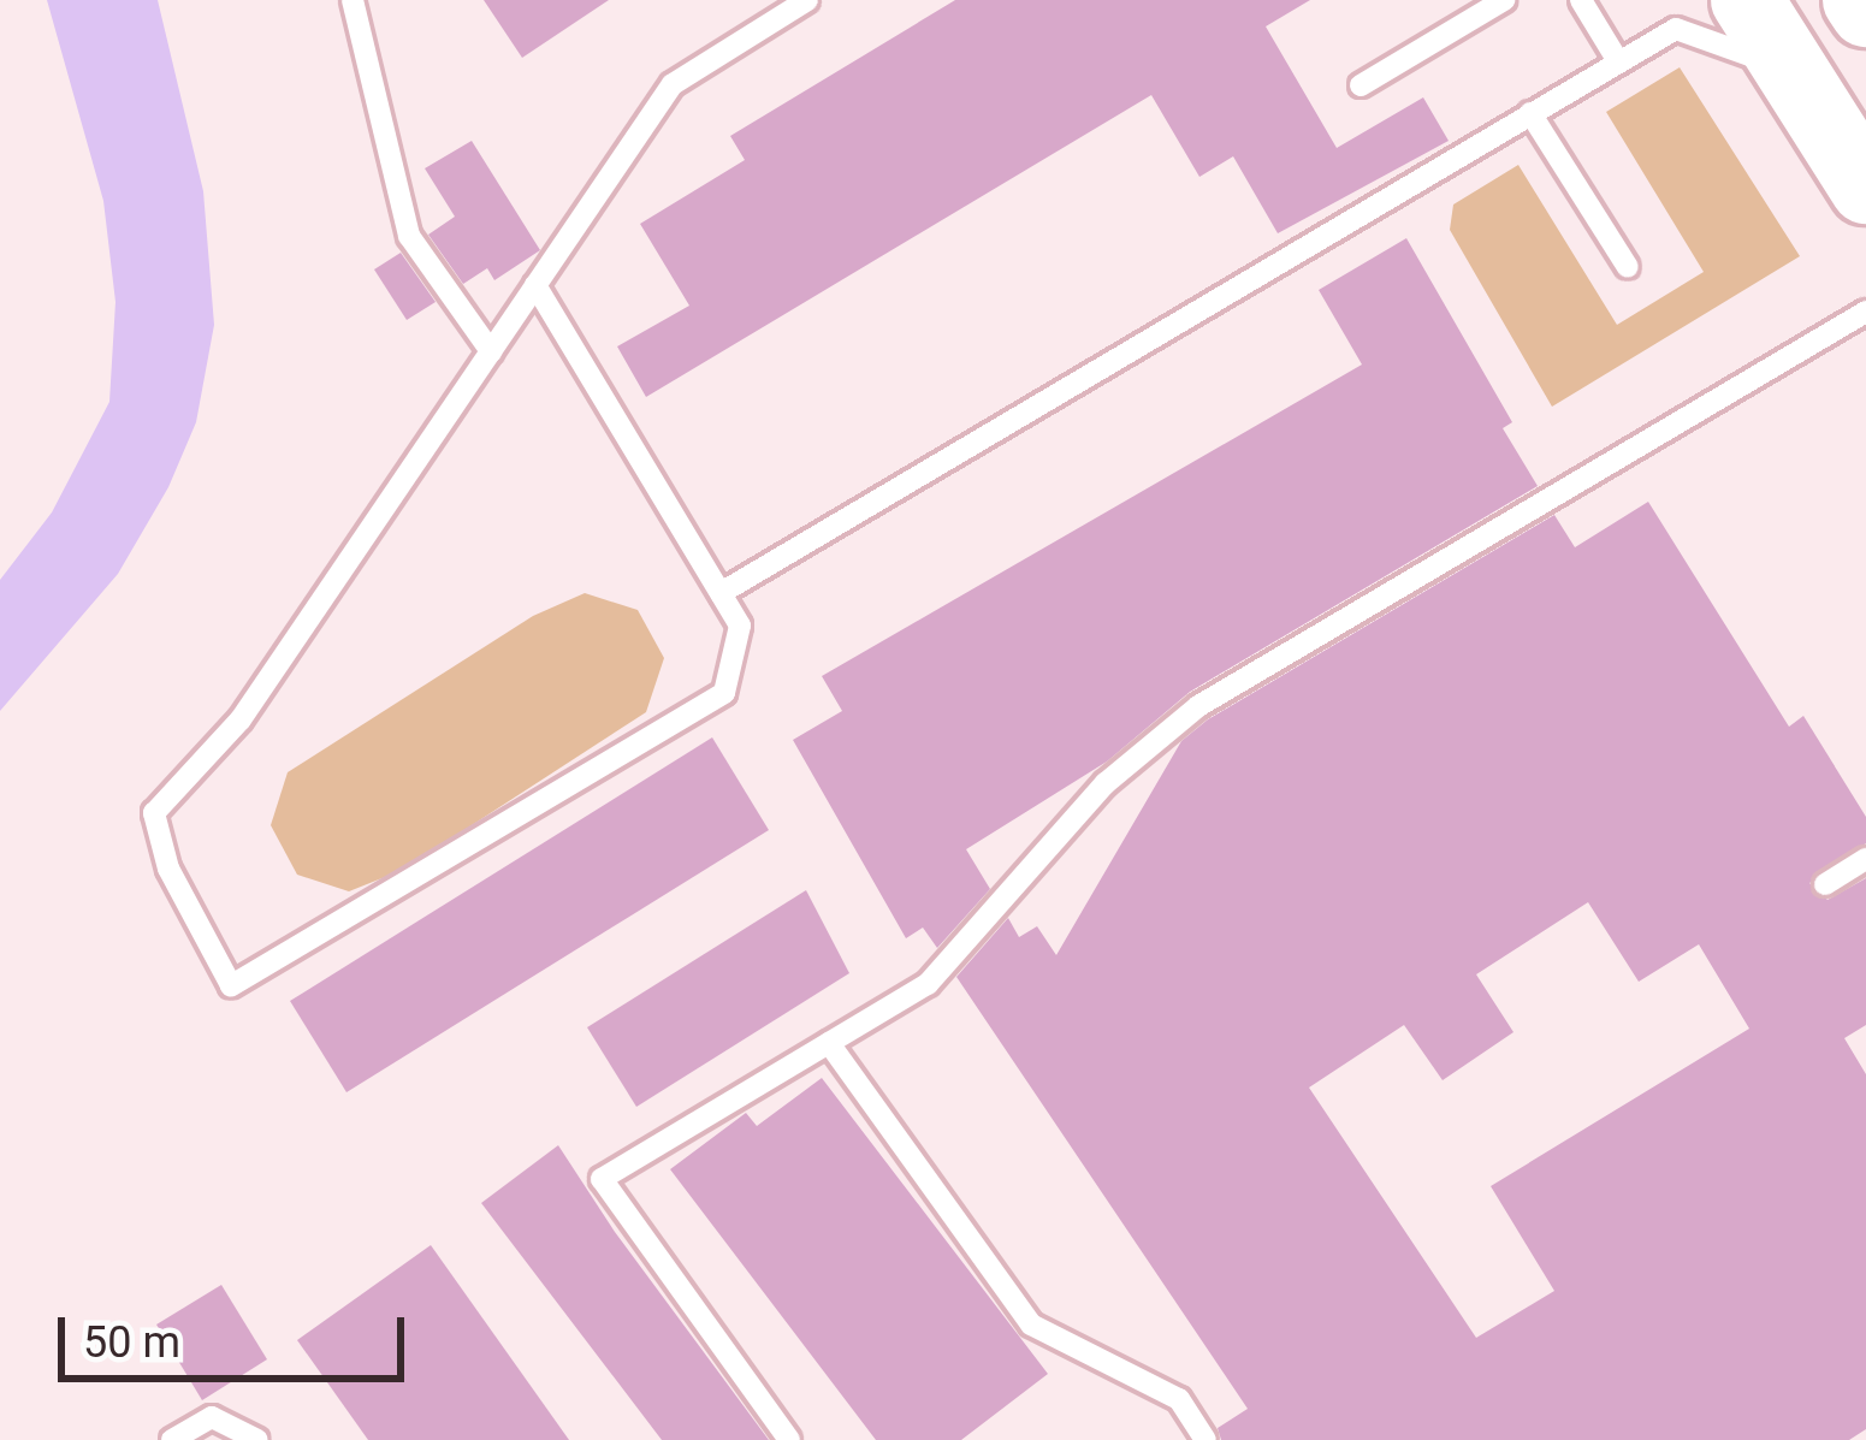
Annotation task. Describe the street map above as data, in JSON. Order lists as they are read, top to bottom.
{
  "scale_bar": "50 m"
}
